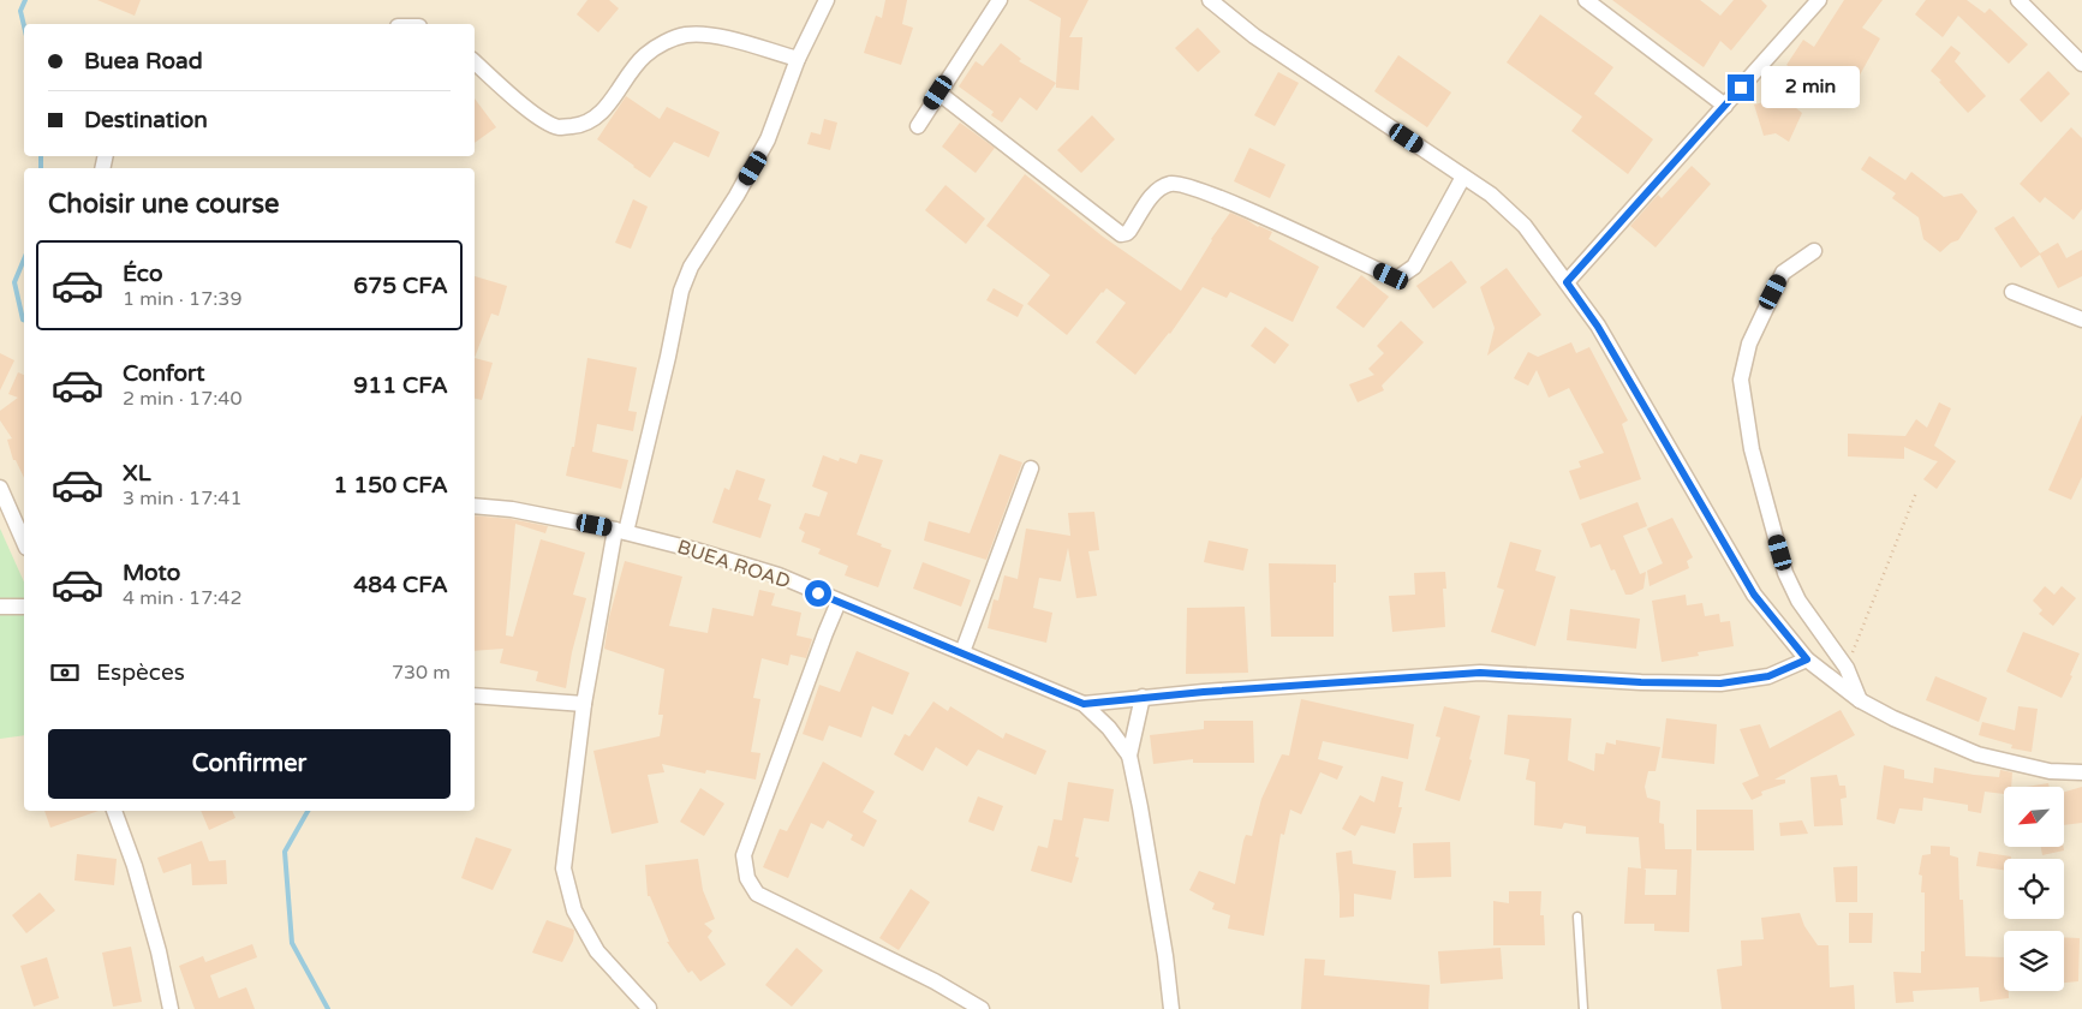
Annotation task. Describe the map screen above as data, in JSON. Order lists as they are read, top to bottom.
{
  "streets": {
    "street": ["BUEA ROAD"]
  },
  "north": "bottom left",
  "page": {
    "banner": ["Buea Road", "Destination"],
    "bubble": "2 min",
    "heading": "Choisir une course",
    "list": [
      {
        "name": "Éco",
        "note": "1 min · 17:39",
        "value": "675 CFA"
      },
      {
        "name": "Confort",
        "note": "2 min · 17:40",
        "value": "911 CFA"
      },
      {
        "name": "XL",
        "note": "3 min · 17:41",
        "value": "1 150 CFA"
      },
      {
        "name": "Moto",
        "note": "4 min · 17:42",
        "value": "484 CFA"
      }
    ],
    "pay": ["Espèces", "730 m"],
    "buttons": "Confirmer"
  }
}
